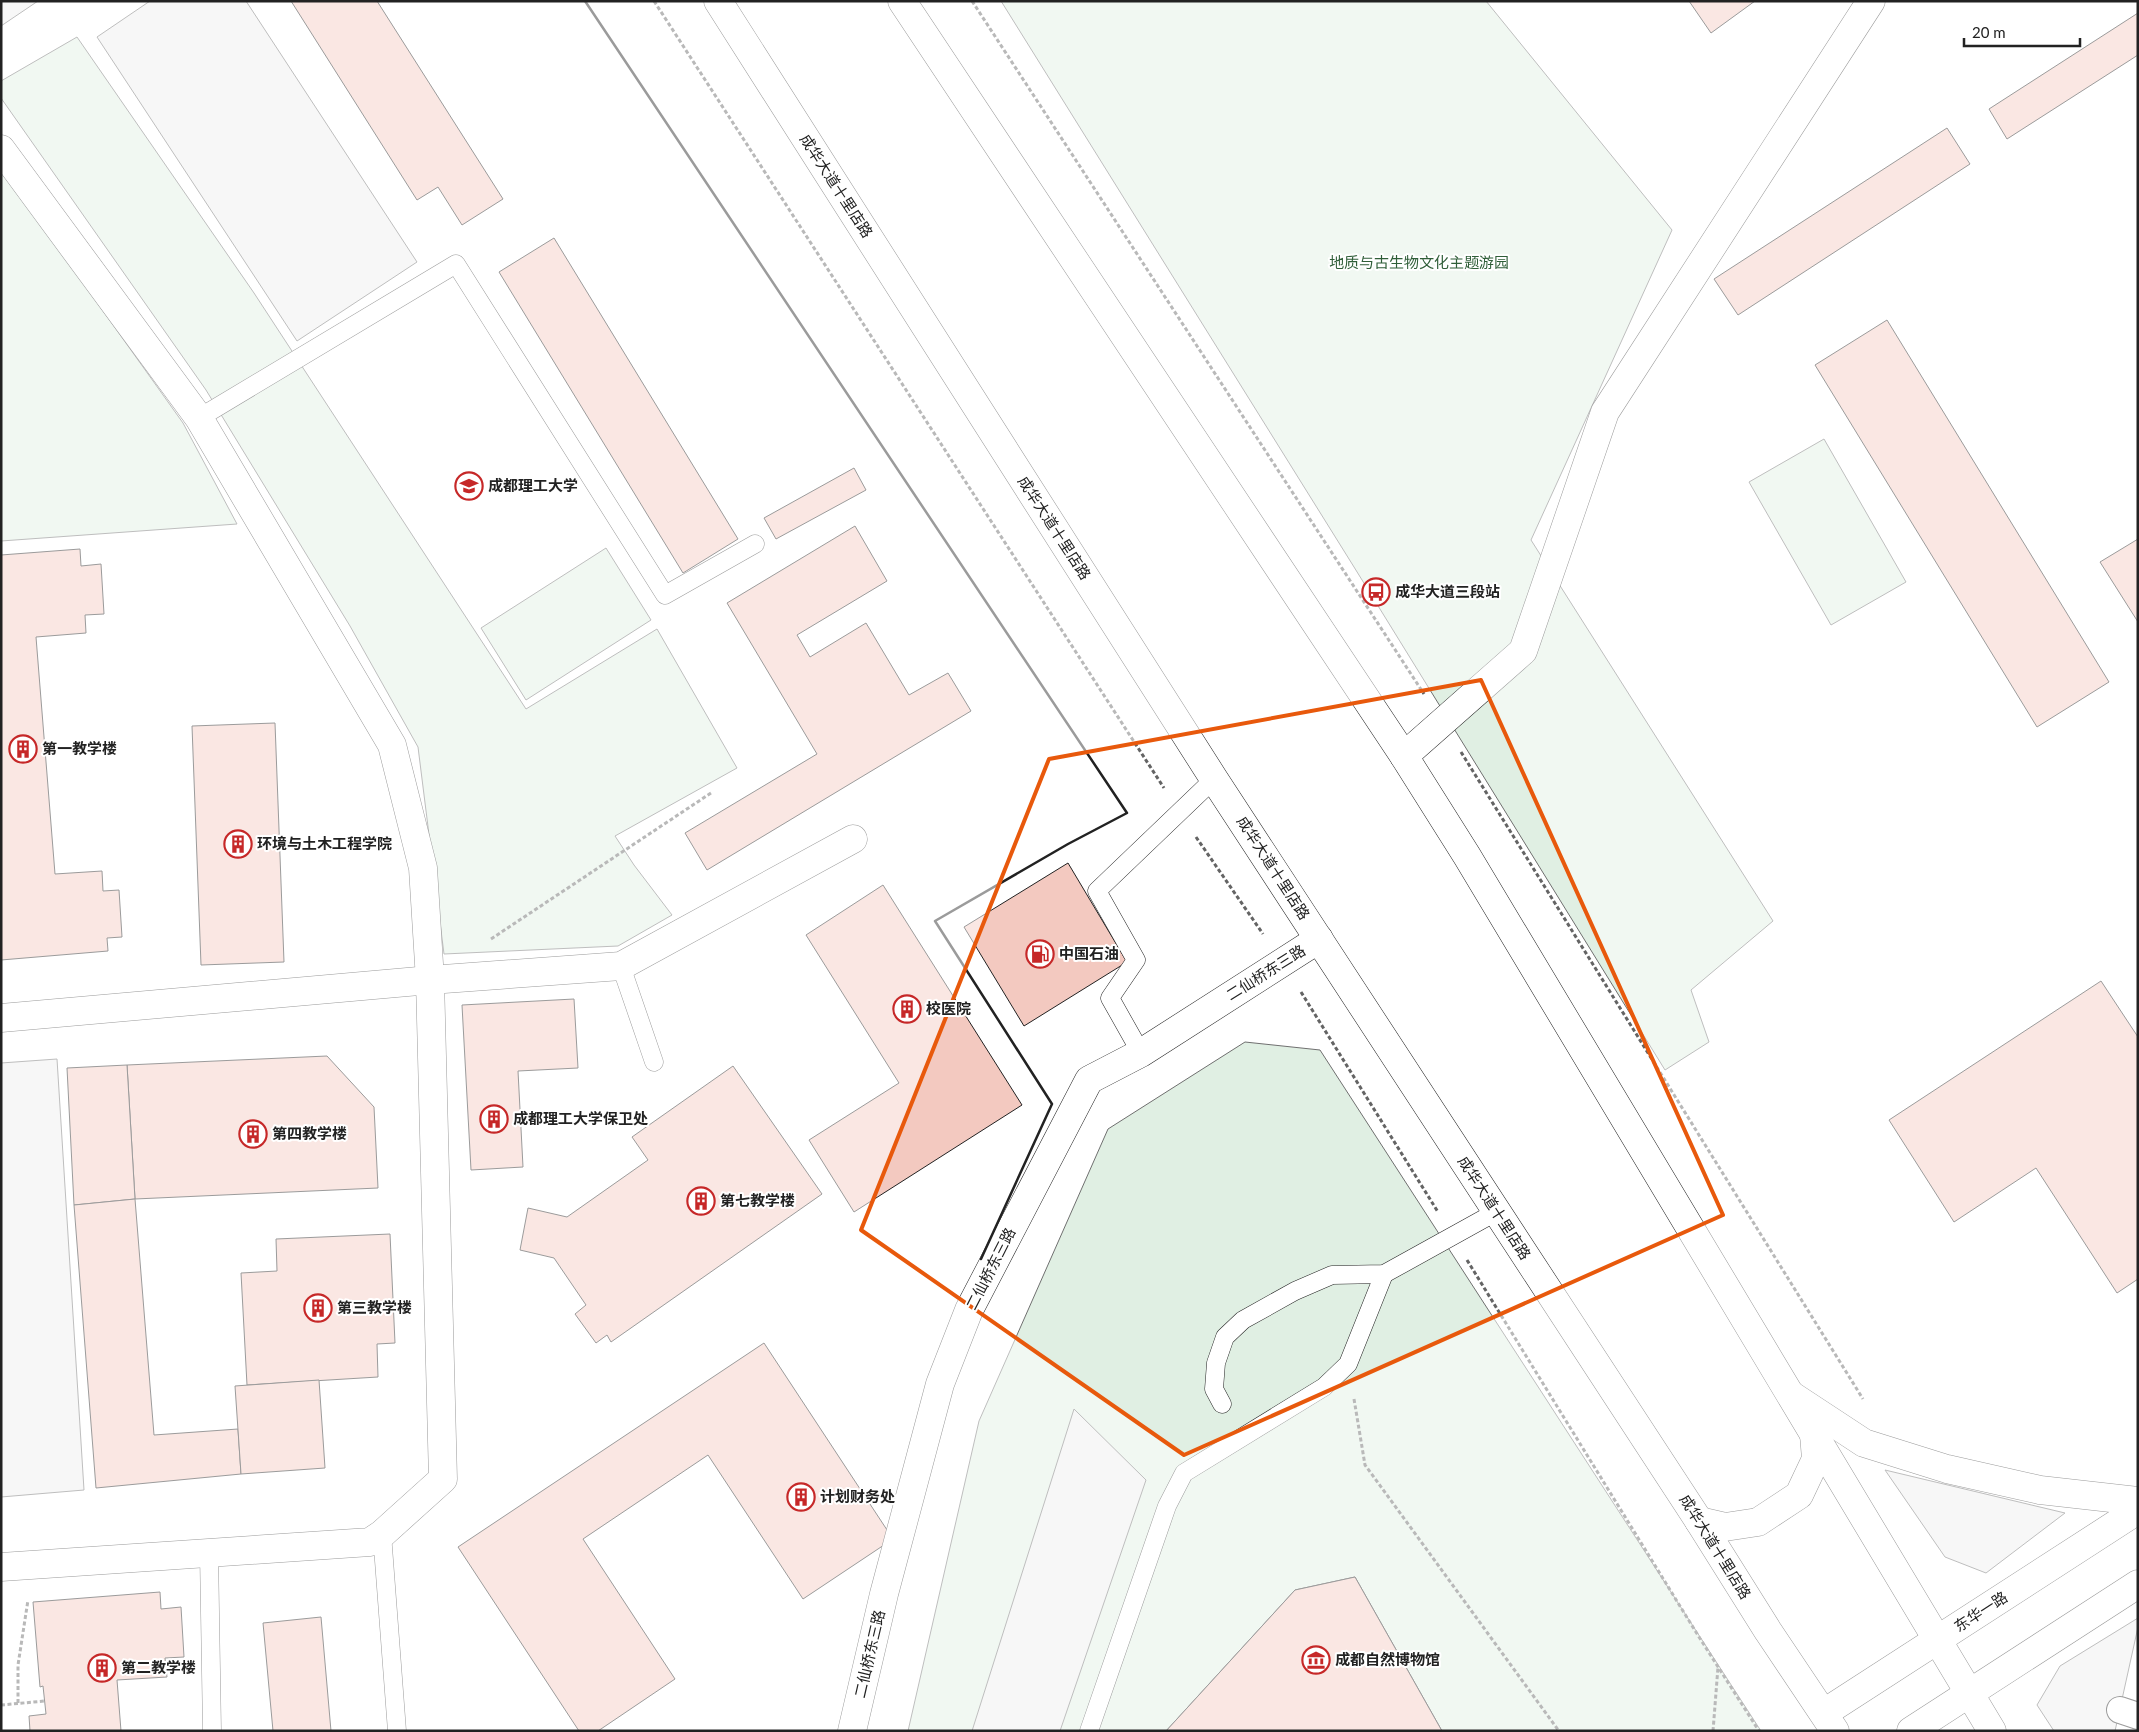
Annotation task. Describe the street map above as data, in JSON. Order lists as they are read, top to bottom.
{
  "streets": {
    "street": ["成华大道十里店路", "二仙桥东三路", "东华一路"]
  },
  "crossings": [
    ["成华大道十里店路", "二仙桥东三路"],
    ["成华大道十里店路", "东华一路"]
  ],
  "parks": ["地质与古生物文化主题游园"],
  "places": {
    "school or university": ["成都理工大学"],
    "bus stop": ["成华大道三段站"],
    "building": [
      "第一教学楼",
      "环境与土木工程学院",
      "校医院",
      "成都理工大学保卫处",
      "第四教学楼",
      "第七教学楼",
      "第三教学楼",
      "计划财务处",
      "第二教学楼"
    ],
    "fuel station": ["中国石油"],
    "museum": ["成都自然博物馆"]
  },
  "scale_bar": "20 m"
}
